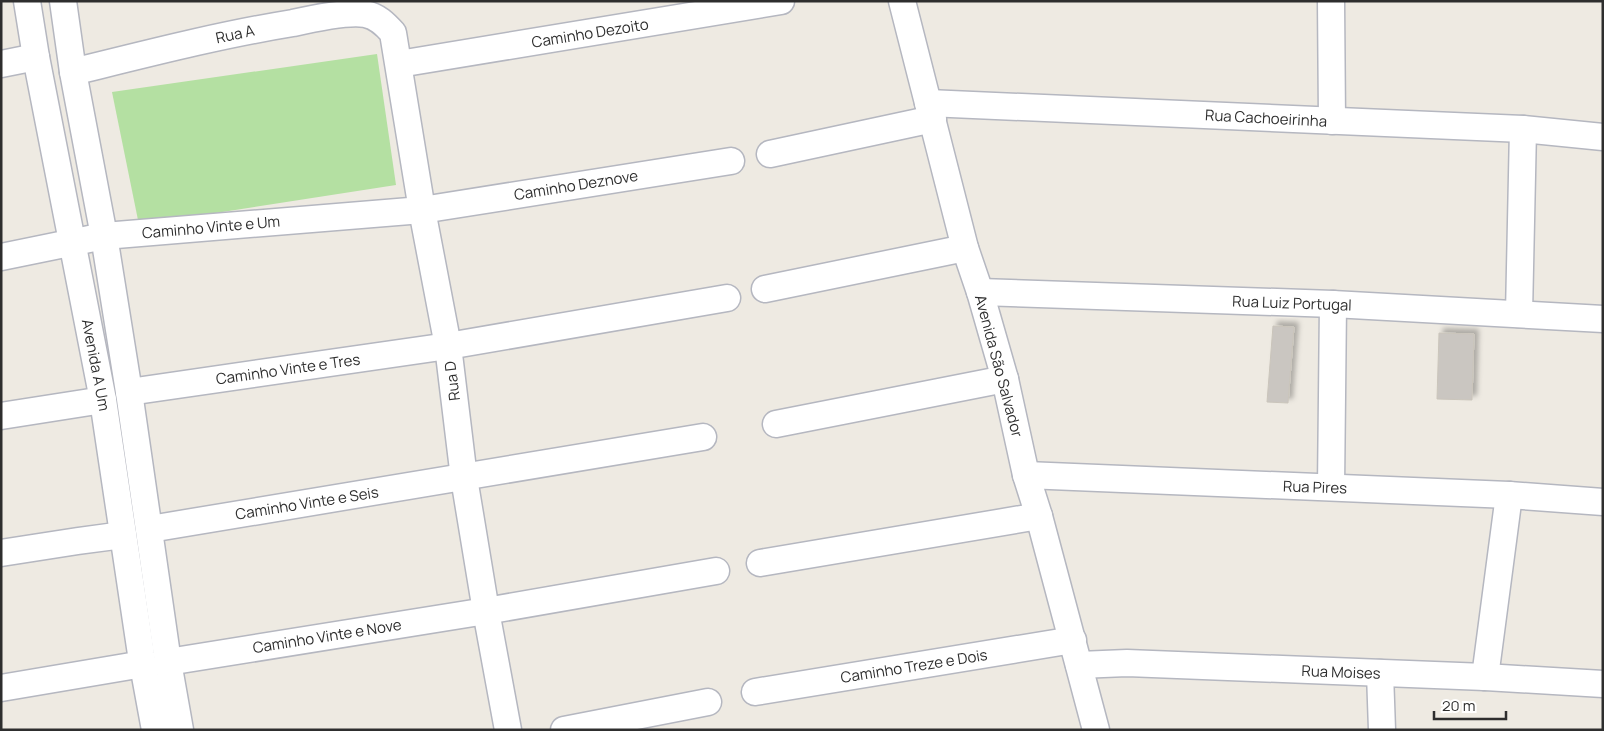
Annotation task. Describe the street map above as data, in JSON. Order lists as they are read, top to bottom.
{
  "streets": {
    "street": [
      "Caminho Dezoito",
      "Rua A",
      "Rua Cachoeirinha",
      "Caminho Deznove",
      "Caminho Vinte e Um",
      "Rua Luiz Portugal",
      "Avenida A Um",
      "Avenida São Salvador",
      "Caminho Vinte e Tres",
      "Rua D",
      "Rua Pires",
      "Caminho Vinte e Seis",
      "Caminho Vinte e Nove",
      "Caminho Treze e Dois",
      "Rua Moises"
    ]
  },
  "crossings": [
    ["Caminho Dezoito", "Rua D"],
    ["Rua A", "Avenida A Um"],
    ["Rua A", "Rua D"],
    ["Rua Cachoeirinha", "Avenida São Salvador"],
    ["Caminho Deznove", "Caminho Vinte e Um"],
    ["Caminho Deznove", "Rua D"],
    ["Caminho Vinte e Um", "Avenida A Um"],
    ["Caminho Vinte e Um", "Rua D"],
    ["Rua Luiz Portugal", "Avenida São Salvador"],
    ["Avenida A Um", "Caminho Vinte e Tres"],
    ["Avenida A Um", "Caminho Vinte e Seis"],
    ["Avenida A Um", "Caminho Vinte e Nove"],
    ["Avenida São Salvador", "Rua Pires"],
    ["Avenida São Salvador", "Caminho Treze e Dois"],
    ["Avenida São Salvador", "Rua Moises"],
    ["Caminho Vinte e Tres", "Rua D"],
    ["Rua D", "Caminho Vinte e Seis"],
    ["Rua D", "Caminho Vinte e Nove"],
    ["Caminho Treze e Dois", "Rua Moises"]
  ],
  "scale_bar": "20 m"
}
